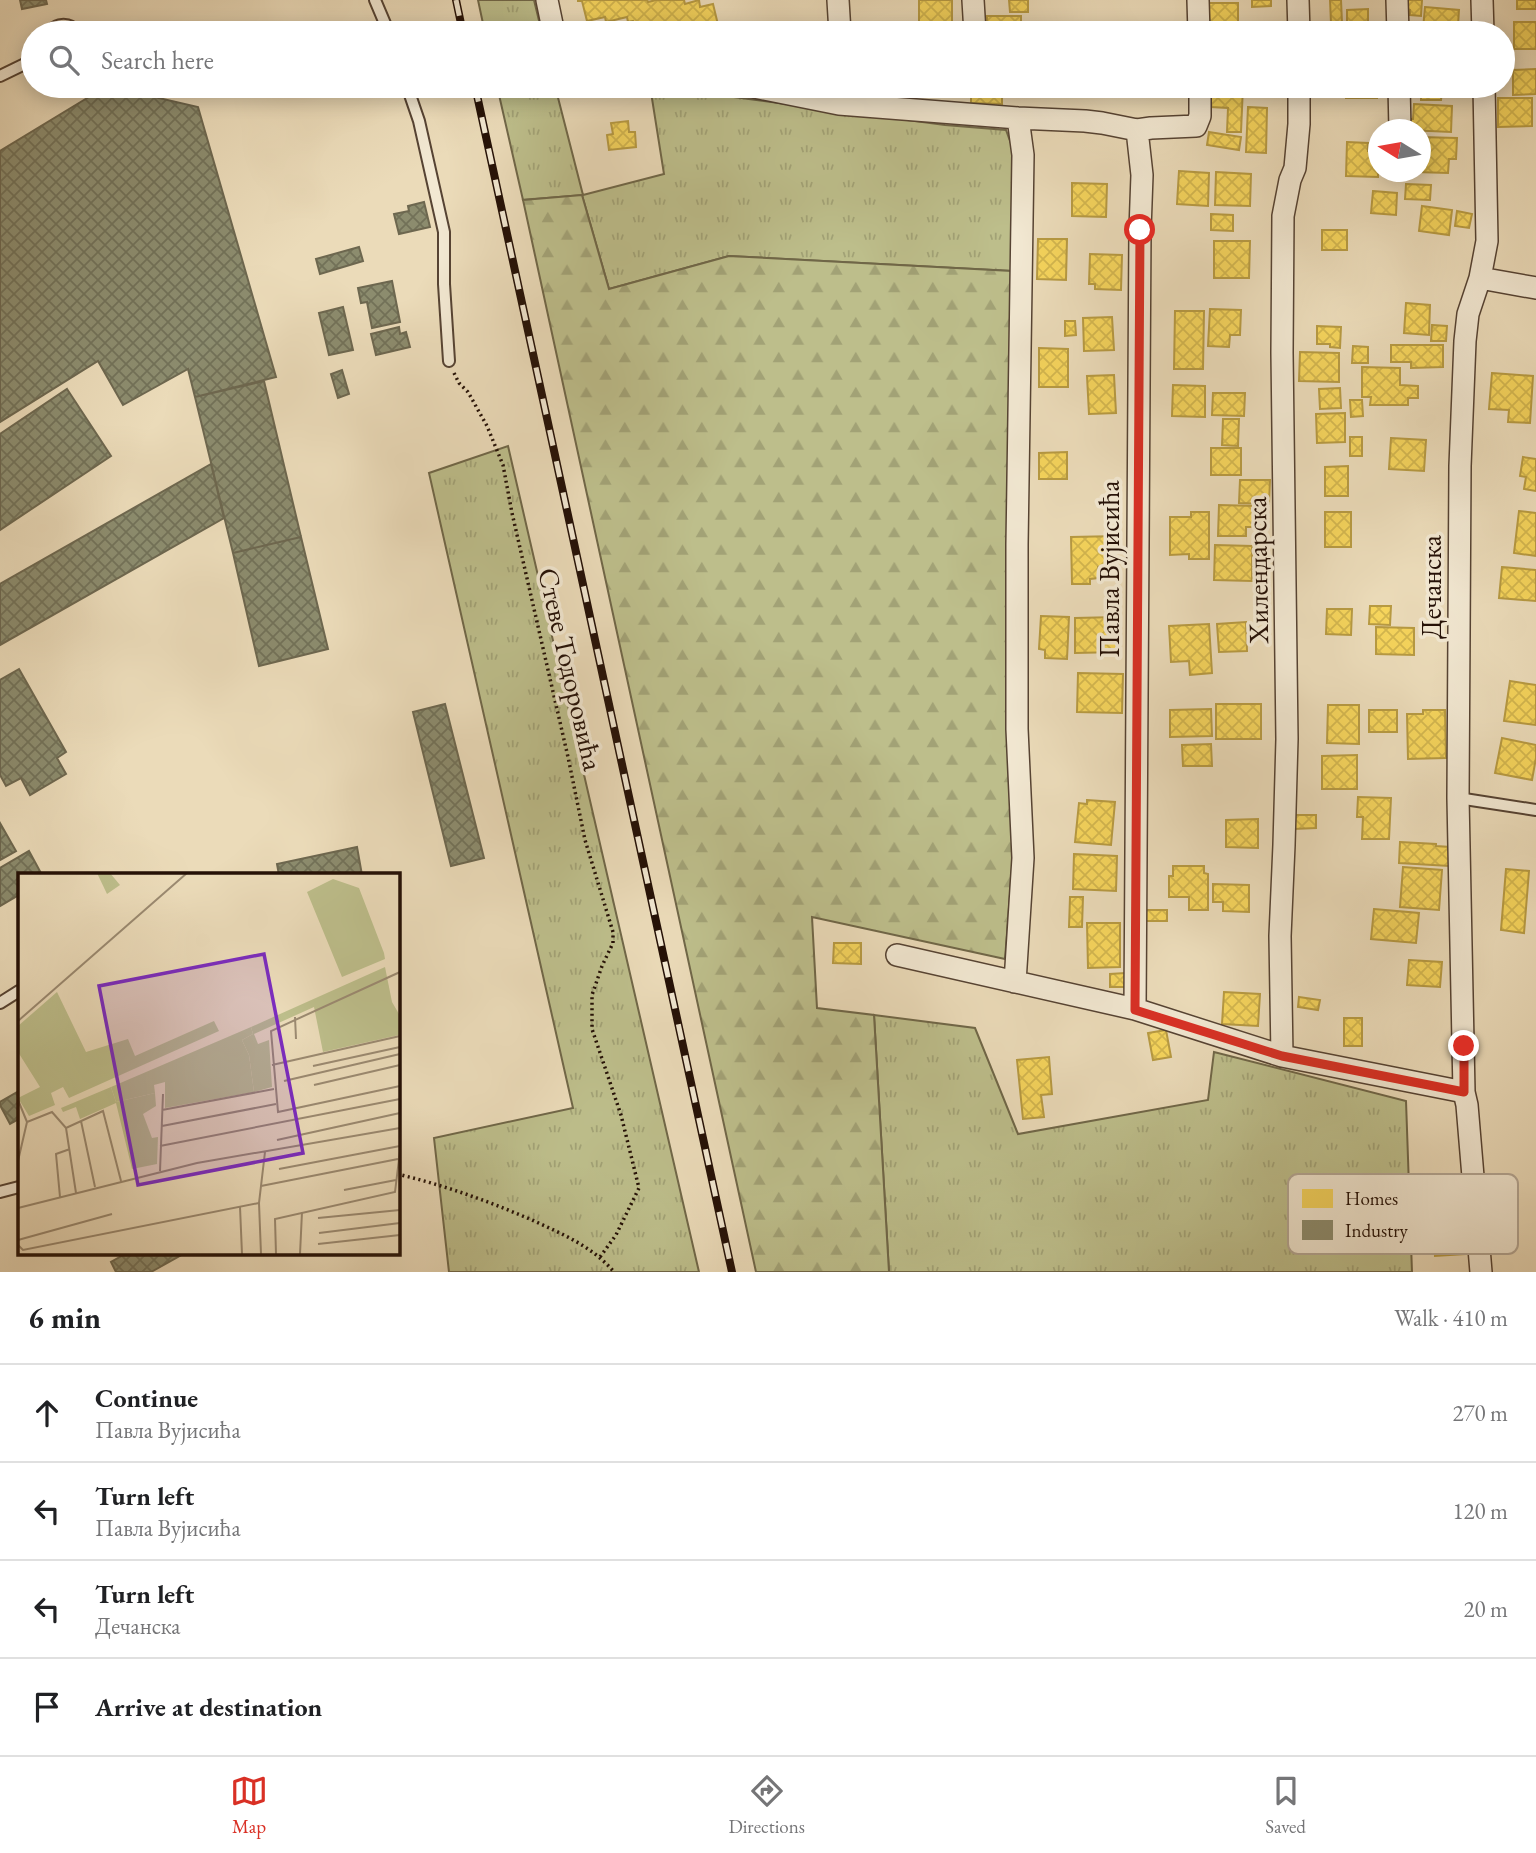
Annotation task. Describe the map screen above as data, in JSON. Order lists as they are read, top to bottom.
{
  "streets": {
    "street": ["Павла Вујисића", "Хилендарска", "Дечанска"],
    "path": ["Стеве Тодоровића"]
  },
  "legend": ["Homes", "Industry"],
  "north": "left",
  "page": {
    "search": "Search here",
    "heading": ["6 min", "Walk · 410 m"],
    "list": [
      ["Continue", "Павла Вујисића", "270 m"],
      ["Turn left", "Павла Вујисића", "120 m"],
      ["Turn left", "Дечанска", "20 m"],
      "Arrive at destination"
    ],
    "nav": ["Map", "Directions", "Saved"]
  }
}
